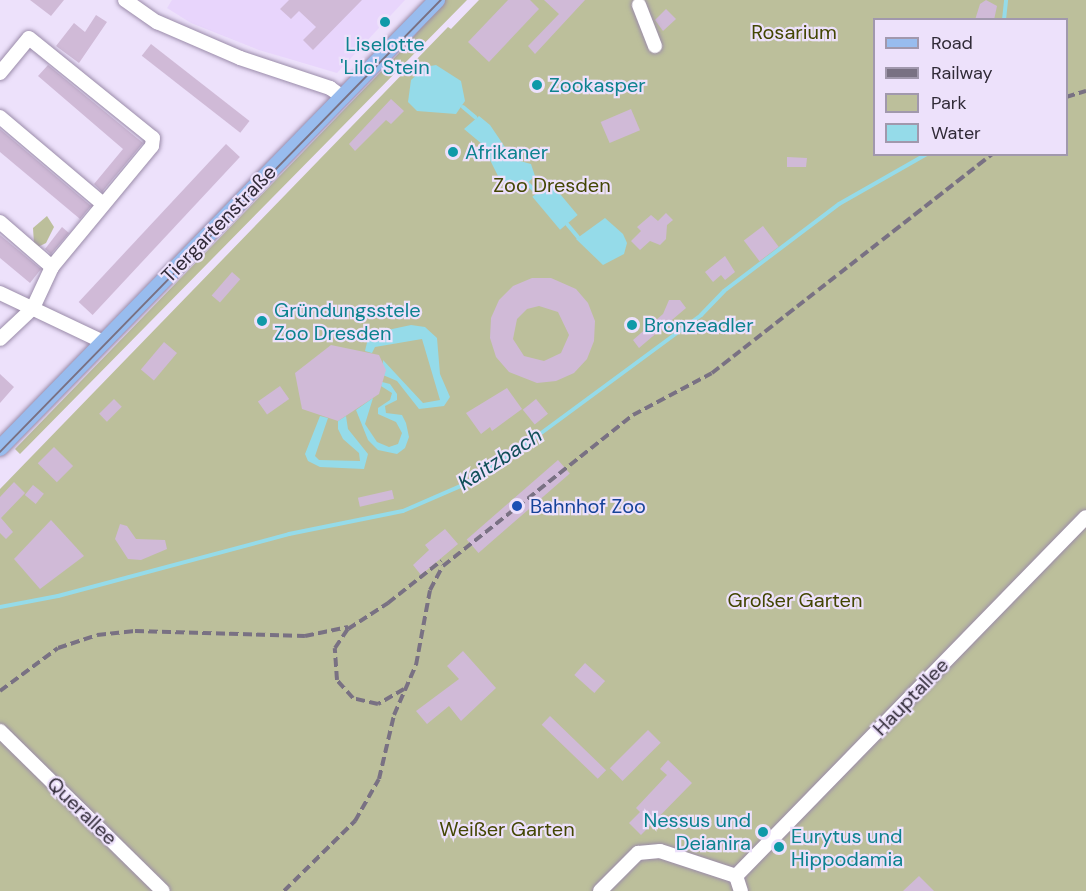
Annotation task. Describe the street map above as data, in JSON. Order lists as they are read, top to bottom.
{
  "streets": {
    "main road": ["Tiergartenstraße"],
    "street": ["Hauptallee", "Querallee"]
  },
  "water": ["Kaitzbach"],
  "parks": [
    "Rosarium",
    "Zoo Dresden",
    "Großer Garten",
    "Weißer Garten"
  ],
  "places": [
    "Liselotte 'Lilo' Stein",
    "Zookasper",
    "Afrikaner",
    "Gründungsstele Zoo Dresden",
    "Bronzeadler",
    "Bahnhof Zoo",
    "Nessus und Deianira",
    "Eurytus und Hippodamia"
  ],
  "legend": [
    "Road",
    "Railway",
    "Park",
    "Water"
  ]
}
